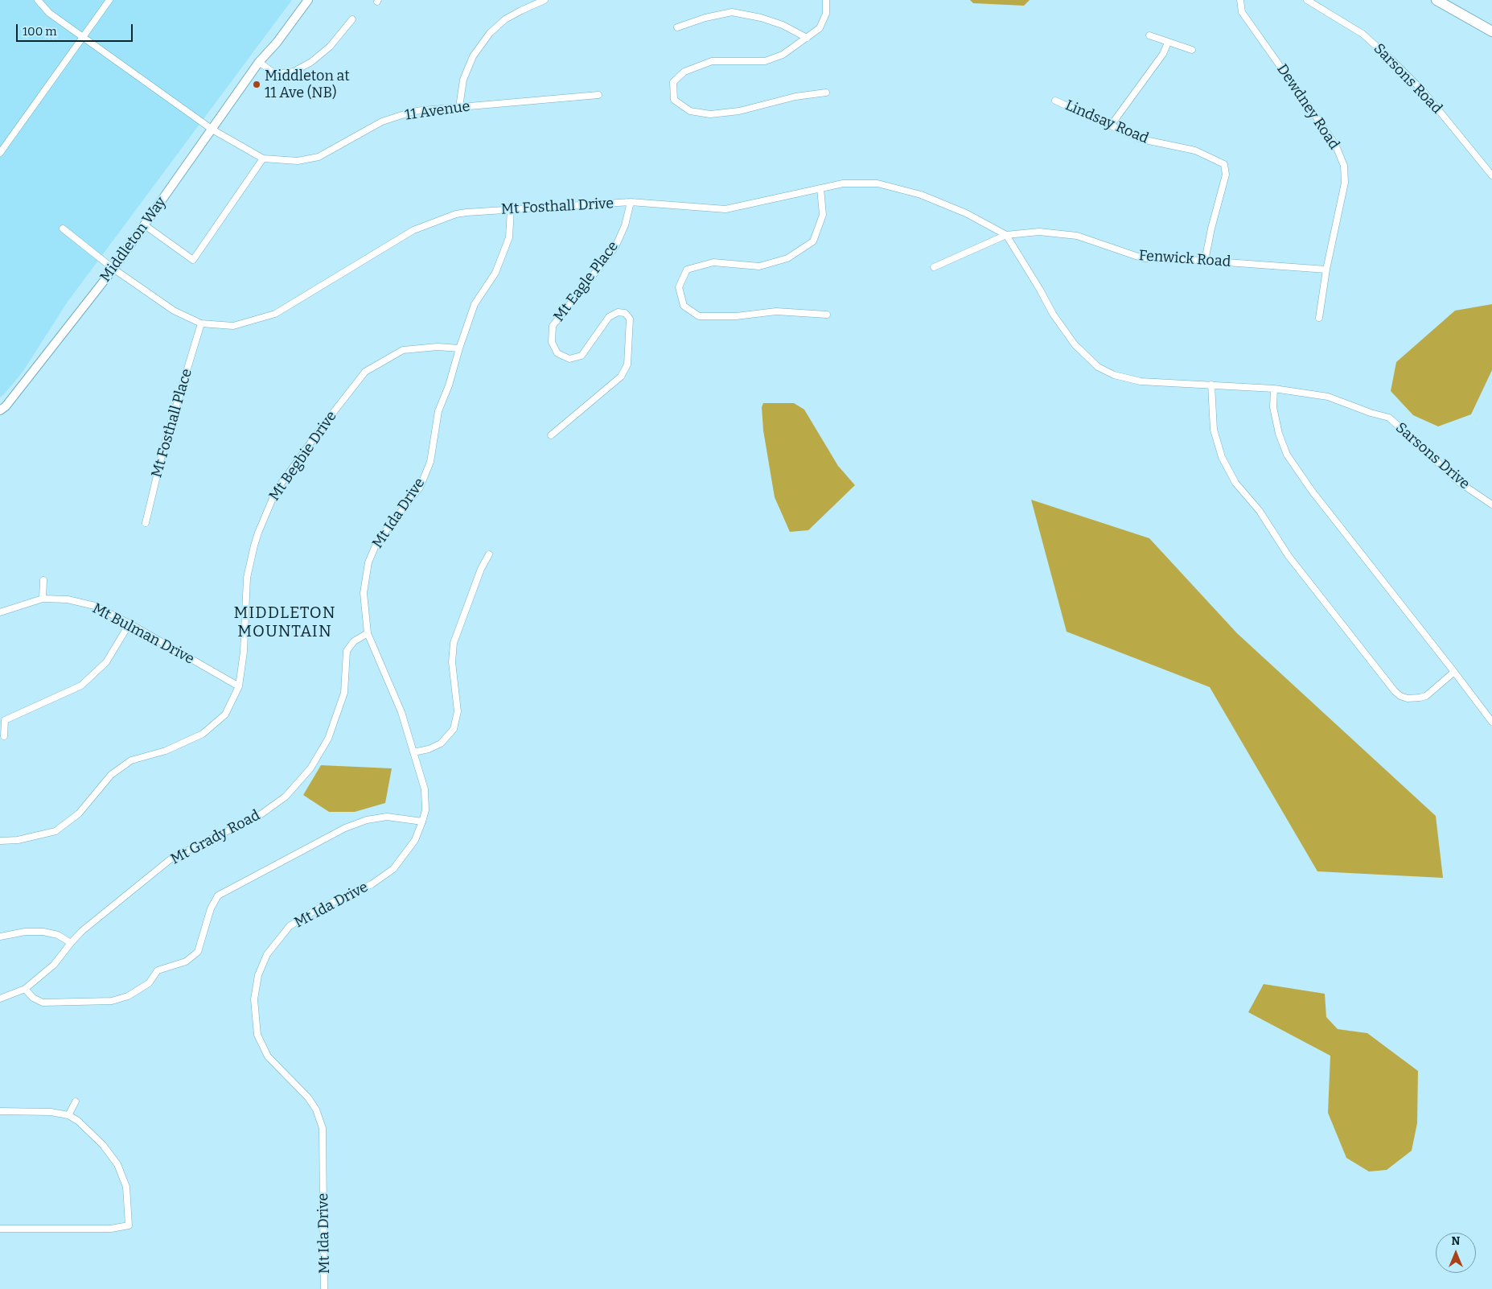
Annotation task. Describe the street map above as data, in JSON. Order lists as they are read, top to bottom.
{
  "streets": {
    "street": [
      "Sarsons Road",
      "Dewdney Road",
      "11 Avenue",
      "Lindsay Road",
      "Mt Fosthall Drive",
      "Middleton Way",
      "Fenwick Road",
      "Mt Eagle Place",
      "Mt Fosthall Place",
      "Mt Begbie Drive",
      "Sarsons Drive",
      "Mt Ida Drive",
      "Mt Bulman Drive",
      "Mt Grady Road"
    ]
  },
  "crossings": [
    ["Dewdney Road", "Fenwick Road"],
    ["11 Avenue", "Middleton Way"],
    ["Lindsay Road", "Fenwick Road"],
    ["Mt Fosthall Drive", "Middleton Way"],
    ["Mt Fosthall Drive", "Fenwick Road"],
    ["Mt Fosthall Drive", "Mt Eagle Place"],
    ["Mt Fosthall Drive", "Mt Fosthall Place"],
    ["Mt Fosthall Drive", "Sarsons Drive"],
    ["Mt Fosthall Drive", "Mt Ida Drive"],
    ["Mt Begbie Drive", "Mt Ida Drive"],
    ["Mt Begbie Drive", "Mt Bulman Drive"],
    ["Mt Ida Drive", "Mt Grady Road"]
  ],
  "districts": ["MIDDLETON MOUNTAIN"],
  "places": ["Middleton at 11 Ave (NB)"],
  "scale_bar": "100 m",
  "north": "top"
}
